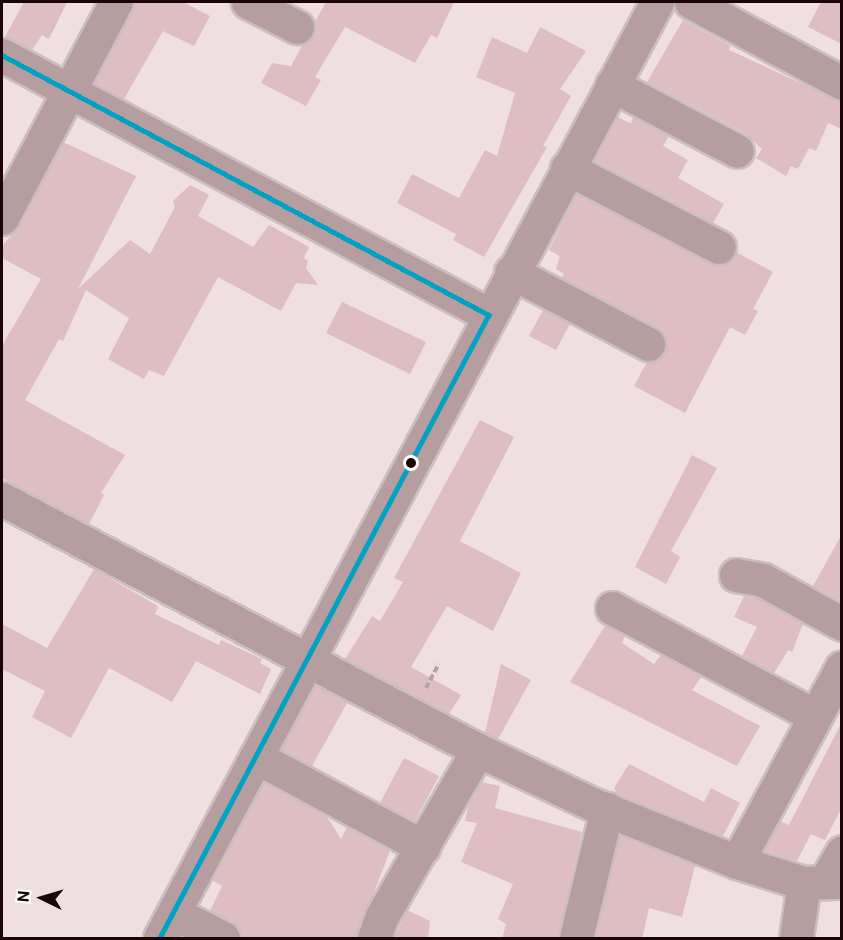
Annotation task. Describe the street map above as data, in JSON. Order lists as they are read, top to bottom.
{
  "north": "left"
}
